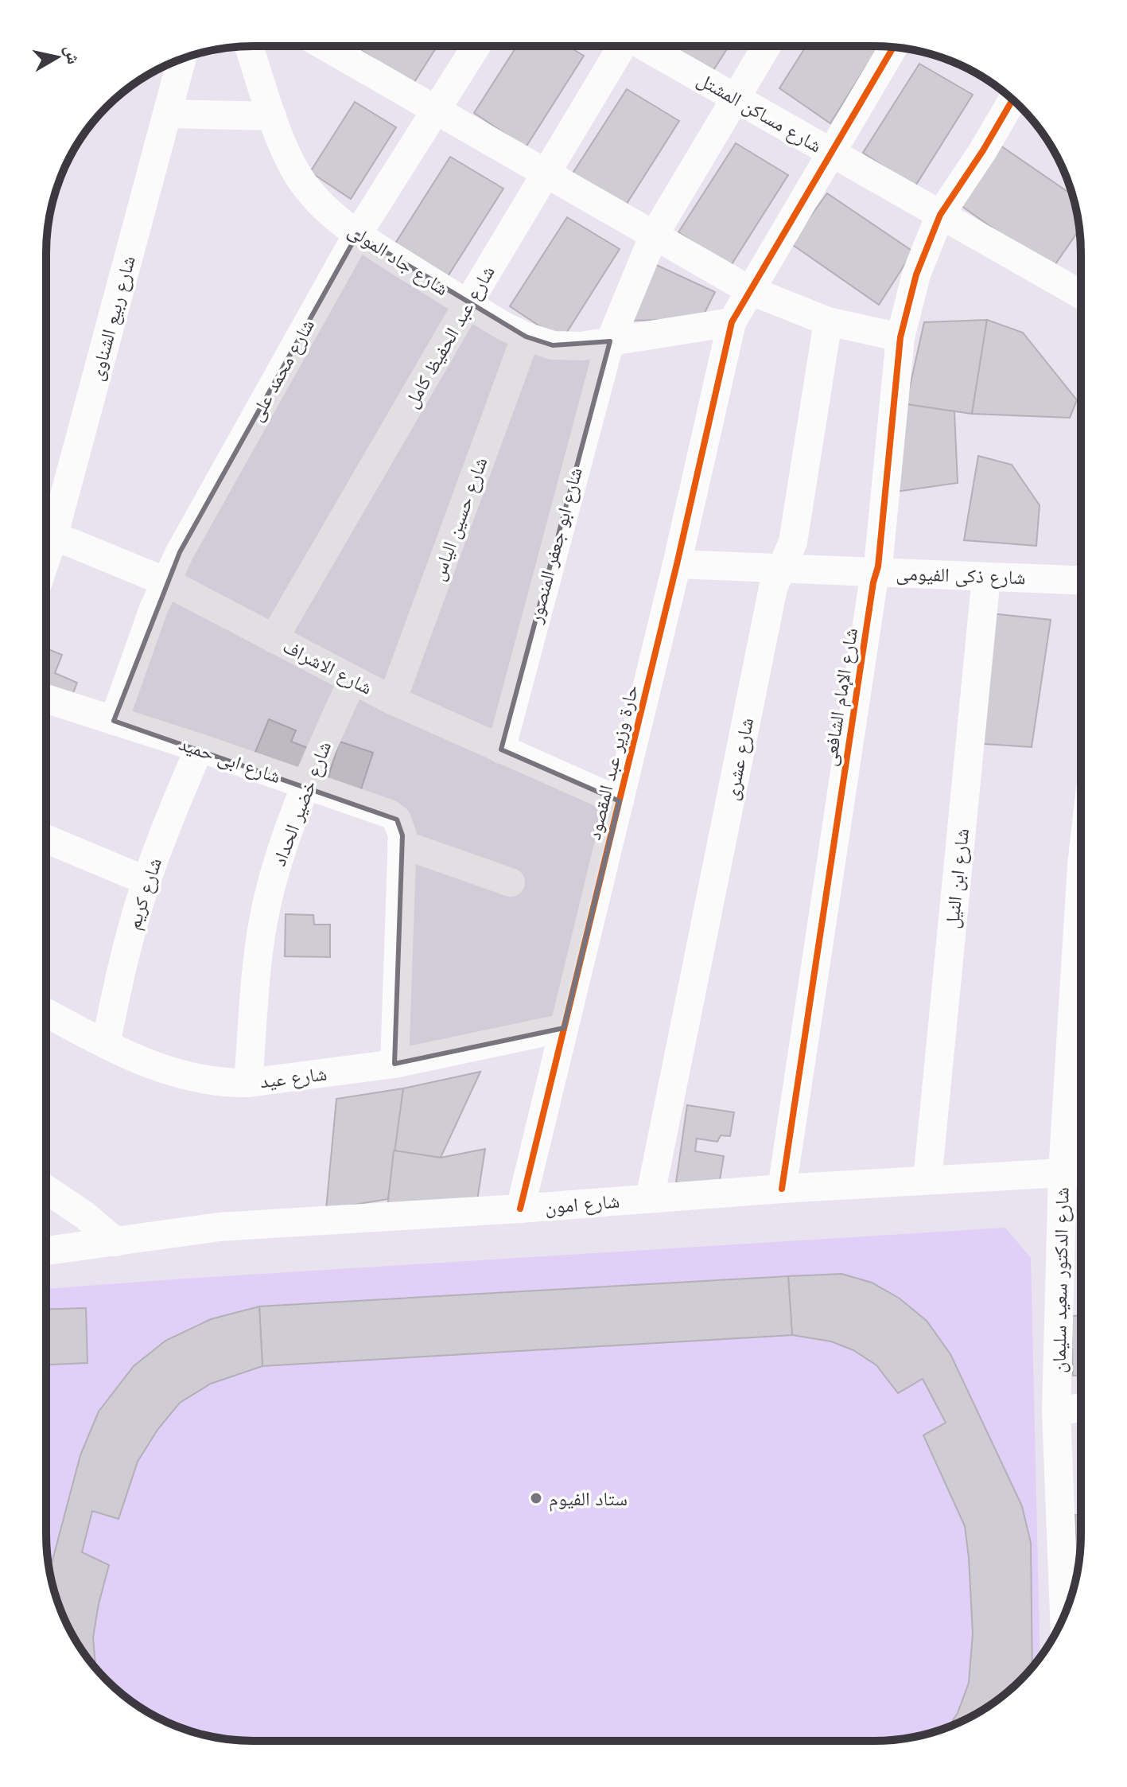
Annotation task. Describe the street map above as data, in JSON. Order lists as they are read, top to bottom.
{
  "streets": {
    "street": [
      "شارع مساكن المشتل",
      "شارع جاد المولى",
      "شارع ربيع الشناوى",
      "شارع عبد الحفيظ كامل",
      "شارع محمد على",
      "شارع حسين الياس",
      "شارع ابو جعفر المنصور",
      "شارع ذكى الفيومى",
      "شارع الاشراف",
      "شارع الإمام الشافعى",
      "شارع عشرى",
      "شارع ابى حميد",
      "حارة وزير عبد المقصود",
      "شارع خضير الحداد",
      "شارع ابن النيل",
      "شارع كريم",
      "شارع عيد",
      "شارع امون",
      "شارع الدكتور سعيد سليمان"
    ]
  },
  "crossings": [
    ["شارع مساكن المشتل", "شارع ابو جعفر المنصور"],
    ["شارع مساكن المشتل", "شارع الإمام الشافعى"],
    ["شارع مساكن المشتل", "حارة وزير عبد المقصود"],
    ["شارع جاد المولى", "شارع عبد الحفيظ كامل"],
    ["شارع جاد المولى", "شارع محمد على"],
    ["شارع جاد المولى", "شارع حسين الياس"],
    ["شارع جاد المولى", "شارع ابو جعفر المنصور"],
    ["شارع جاد المولى", "حارة وزير عبد المقصود"],
    ["شارع عبد الحفيظ كامل", "شارع الاشراف"],
    ["شارع محمد على", "شارع الاشراف"],
    ["شارع محمد على", "شارع ابى حميد"],
    ["شارع حسين الياس", "شارع الاشراف"],
    ["شارع ابو جعفر المنصور", "شارع الاشراف"],
    ["شارع ذكى الفيومى", "شارع الإمام الشافعى"],
    ["شارع ذكى الفيومى", "شارع عشرى"],
    ["شارع ذكى الفيومى", "حارة وزير عبد المقصود"],
    ["شارع ذكى الفيومى", "شارع ابن النيل"],
    ["شارع الاشراف", "حارة وزير عبد المقصود"],
    ["شارع الاشراف", "شارع خضير الحداد"],
    ["شارع الإمام الشافعى", "شارع امون"],
    ["شارع عشرى", "شارع امون"],
    ["شارع ابى حميد", "شارع خضير الحداد"],
    ["شارع ابى حميد", "شارع كريم"],
    ["حارة وزير عبد المقصود", "شارع عيد"],
    ["حارة وزير عبد المقصود", "شارع امون"],
    ["شارع خضير الحداد", "شارع عيد"],
    ["شارع ابن النيل", "شارع امون"],
    ["شارع كريم", "شارع عيد"],
    ["شارع امون", "شارع الدكتور سعيد سليمان"]
  ],
  "places": ["ستاد الفيوم"],
  "north": "right"
}
